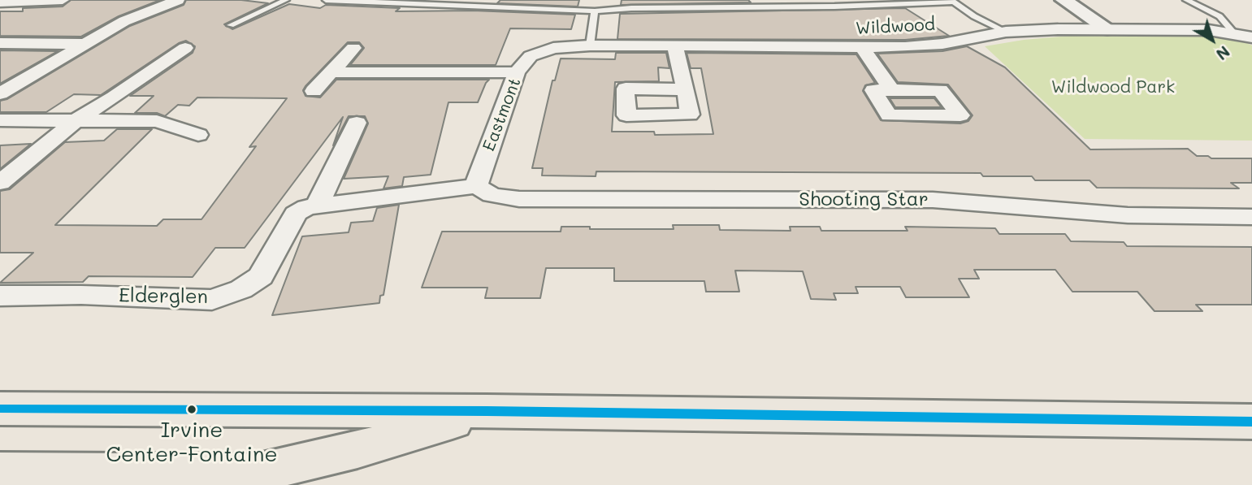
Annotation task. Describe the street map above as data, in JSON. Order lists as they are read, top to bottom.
{
  "streets": {
    "street": [
      "Wildwood",
      "Eastmont",
      "Shooting Star",
      "Elderglen"
    ]
  },
  "crossings": [
    ["Wildwood", "Eastmont"],
    ["Eastmont", "Shooting Star"],
    ["Eastmont", "Elderglen"],
    ["Shooting Star", "Elderglen"]
  ],
  "parks": ["Wildwood Park"],
  "places": ["Irvine Center-Fontaine"],
  "north": "bottom right"
}
